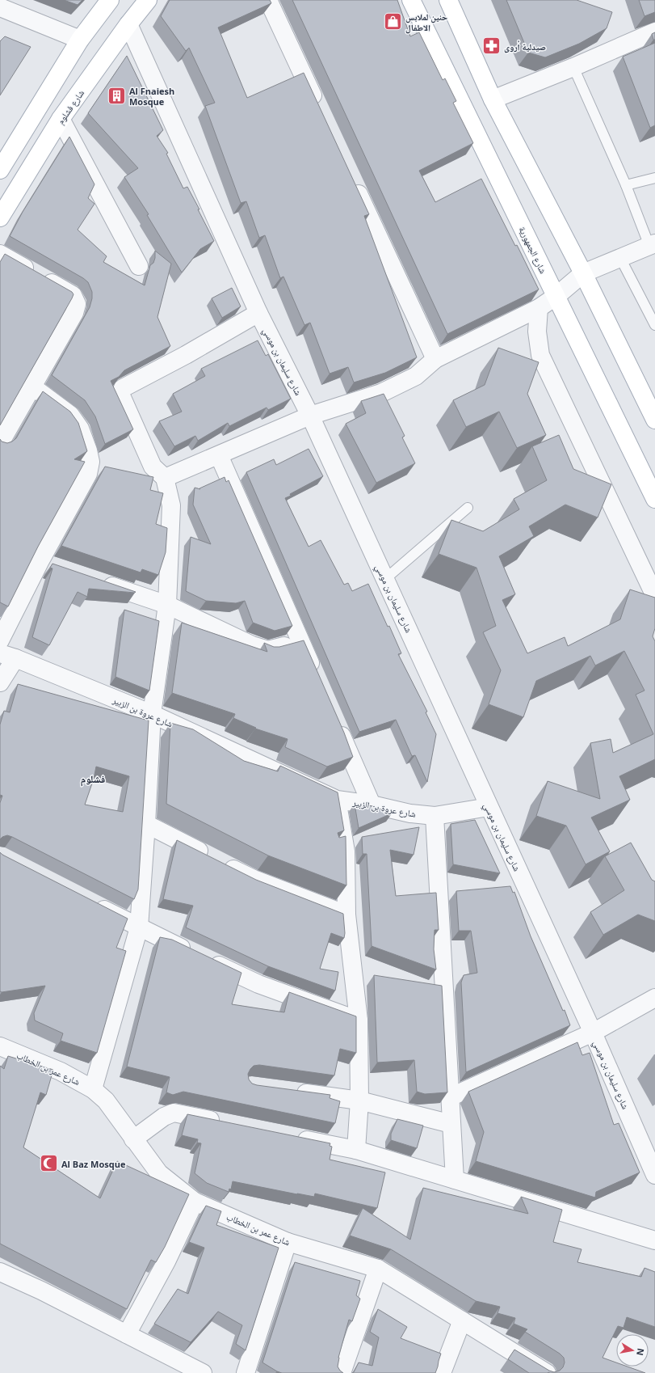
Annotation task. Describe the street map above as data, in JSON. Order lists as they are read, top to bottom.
{
  "streets": {
    "main road": ["شارع فشلوم", "شارع الجمهورية"],
    "street": ["شارع سليمان بن موسي", "شارع عروة بن الزبير", "شارع عمر بن الخطاب"]
  },
  "crossings": [
    ["شارع فشلوم", "شارع سليمان بن موسي"],
    ["شارع سليمان بن موسي", "شارع عروة بن الزبير"]
  ],
  "districts": ["فشلوم"],
  "places": {
    "shop": ["حنين لملابس الاطفال"],
    "pharmacy": ["صيدلية أروى"],
    "building": ["Al Fnaiesh Mosque"],
    "mosque": ["Al Baz Mosque"]
  },
  "north": "right"
}
